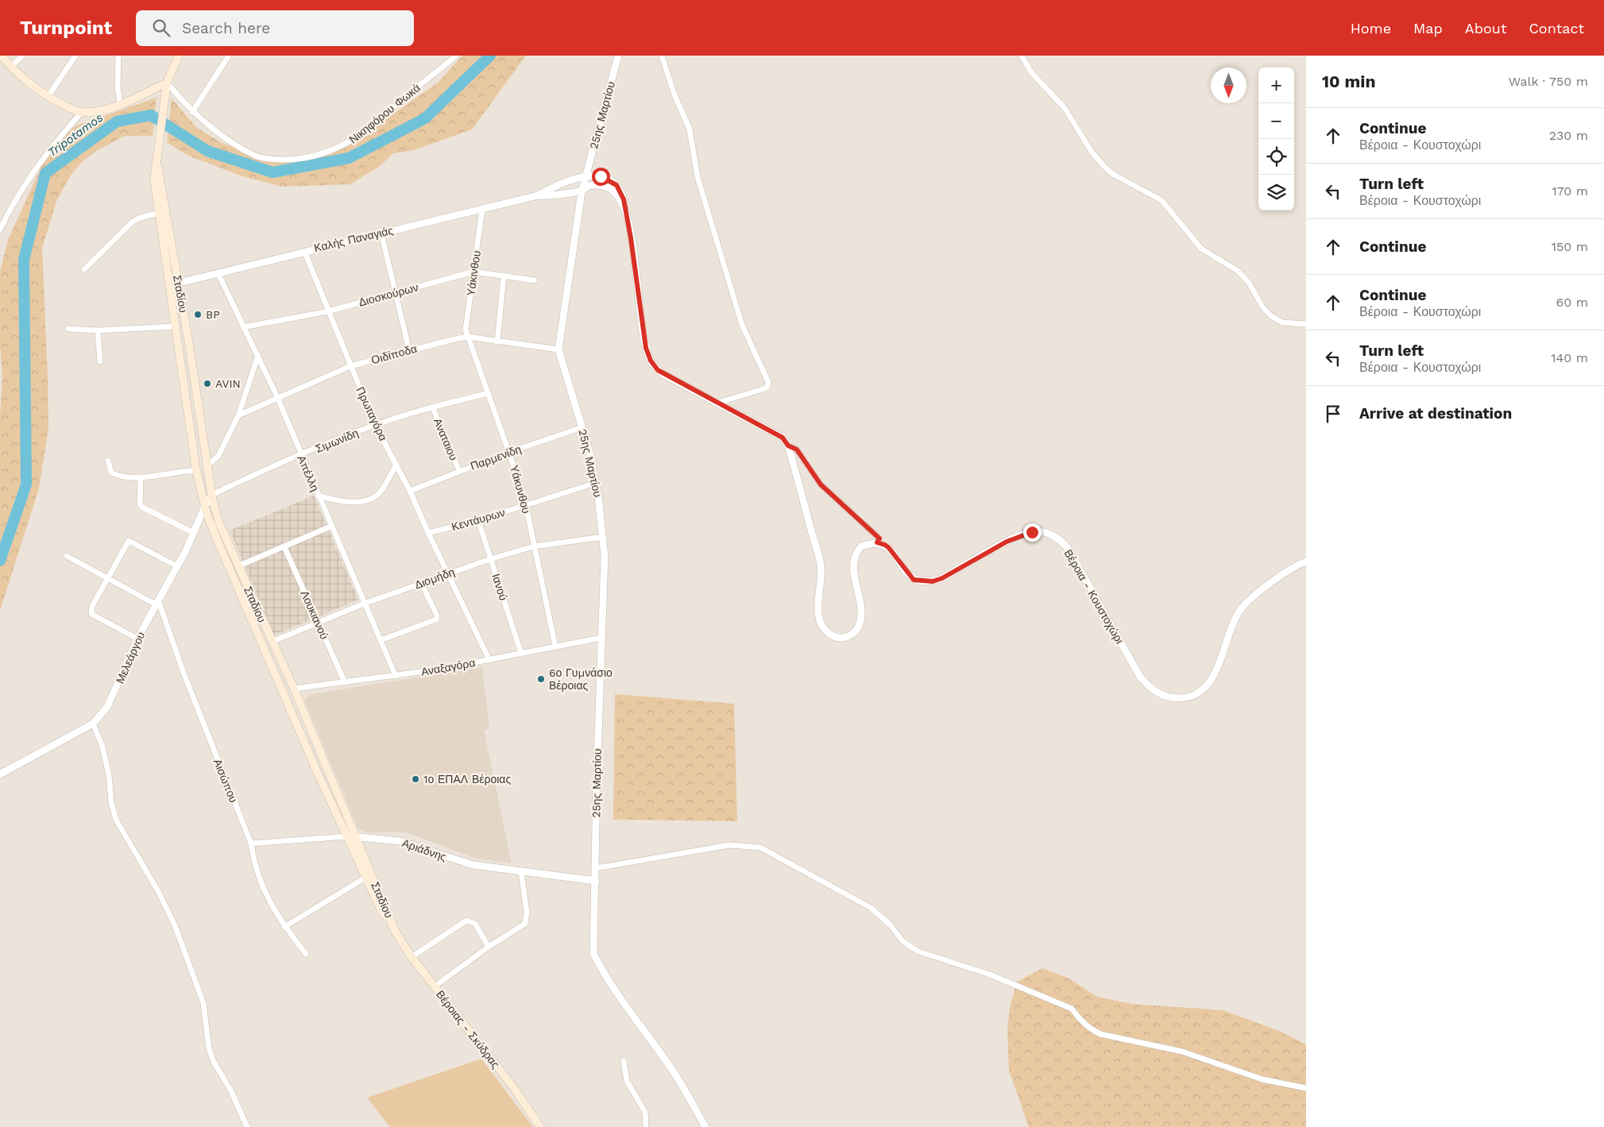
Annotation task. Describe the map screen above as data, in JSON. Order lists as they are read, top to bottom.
{
  "streets": {
    "main road": ["Σταδίου", "Βέροιας - Σκύδρας"],
    "street": [
      "Νικηφόρου Φωκά",
      "25ης Μαρτίου",
      "Καλής Παναγιάς",
      "Υάκινθου",
      "Διοσκούρων",
      "Οιδίποδα",
      "Πρωταγόρα",
      "Αναταιου",
      "Σιμωνίδη",
      "Παρμενίδη",
      "Απέλλη",
      "Υάκυνθου",
      "Κεντάυρων",
      "Διομήδη",
      "Ιανού",
      "Βέροια - Κουστοχώρι",
      "Λουκιανού",
      "Μελεάργου",
      "Αναξαγόρα",
      "Αισώπου",
      "Αριάδνης"
    ]
  },
  "crossings": [
    ["Νικηφόρου Φωκά", "Σταδίου"],
    ["25ης Μαρτίου", "Καλής Παναγιάς"],
    ["25ης Μαρτίου", "Οιδίποδα"],
    ["25ης Μαρτίου", "Παρμενίδη"],
    ["25ης Μαρτίου", "Κεντάυρων"],
    ["25ης Μαρτίου", "Διομήδη"],
    ["25ης Μαρτίου", "Αναξαγόρα"],
    ["25ης Μαρτίου", "Αριάδνης"],
    ["Καλής Παναγιάς", "Υάκινθου"],
    ["Καλής Παναγιάς", "Σταδίου"],
    ["Καλής Παναγιάς", "Πρωταγόρα"],
    ["Καλής Παναγιάς", "Απέλλη"],
    ["Υάκινθου", "Διοσκούρων"],
    ["Υάκινθου", "Οιδίποδα"],
    ["Υάκινθου", "Υάκυνθου"],
    ["Σταδίου", "Σιμωνίδη"],
    ["Σταδίου", "Διομήδη"],
    ["Σταδίου", "Μελεάργου"],
    ["Σταδίου", "Αναξαγόρα"],
    ["Σταδίου", "Αριάδνης"],
    ["Σταδίου", "Βέροιας - Σκύδρας"],
    ["Διοσκούρων", "Πρωταγόρα"],
    ["Διοσκούρων", "Απέλλη"],
    ["Οιδίποδα", "Πρωταγόρα"],
    ["Οιδίποδα", "Απέλλη"],
    ["Οιδίποδα", "Υάκυνθου"],
    ["Πρωταγόρα", "Σιμωνίδη"],
    ["Πρωταγόρα", "Παρμενίδη"],
    ["Πρωταγόρα", "Κεντάυρων"],
    ["Πρωταγόρα", "Διομήδη"],
    ["Πρωταγόρα", "Αναξαγόρα"],
    ["Αναταιου", "Σιμωνίδη"],
    ["Αναταιου", "Παρμενίδη"],
    ["Σιμωνίδη", "Απέλλη"],
    ["Σιμωνίδη", "Υάκυνθου"],
    ["Σιμωνίδη", "Μελεάργου"],
    ["Παρμενίδη", "Υάκυνθου"],
    ["Απέλλη", "Διομήδη"],
    ["Απέλλη", "Αναξαγόρα"],
    ["Υάκυνθου", "Κεντάυρων"],
    ["Υάκυνθου", "Διομήδη"],
    ["Υάκυνθου", "Αναξαγόρα"],
    ["Κεντάυρων", "Ιανού"],
    ["Διομήδη", "Ιανού"],
    ["Διομήδη", "Λουκιανού"],
    ["Ιανού", "Αναξαγόρα"],
    ["Λουκιανού", "Αναξαγόρα"],
    ["Μελεάργου", "Αισώπου"],
    ["Αισώπου", "Αριάδνης"]
  ],
  "water": ["Tripotamos"],
  "places": [
    "BP",
    "AVIN",
    "6ο Γυμνάσιο Βέροιας",
    "1ο ΕΠΑΛ Βέροιας"
  ],
  "north": "bottom",
  "page": {
    "header": "Turnpoint",
    "search": "Search here",
    "nav": [
      "Home",
      "Map",
      "About",
      "Contact"
    ],
    "heading": ["10 min", "Walk · 750 m"],
    "map_buttons": ["+", "−"],
    "list": [
      ["Continue", "Βέροια - Κουστοχώρι", "230 m"],
      ["Turn left", "Βέροια - Κουστοχώρι", "170 m"],
      ["Continue", "150 m"],
      ["Continue", "Βέροια - Κουστοχώρι", "60 m"],
      ["Turn left", "Βέροια - Κουστοχώρι", "140 m"],
      "Arrive at destination"
    ]
  }
}
